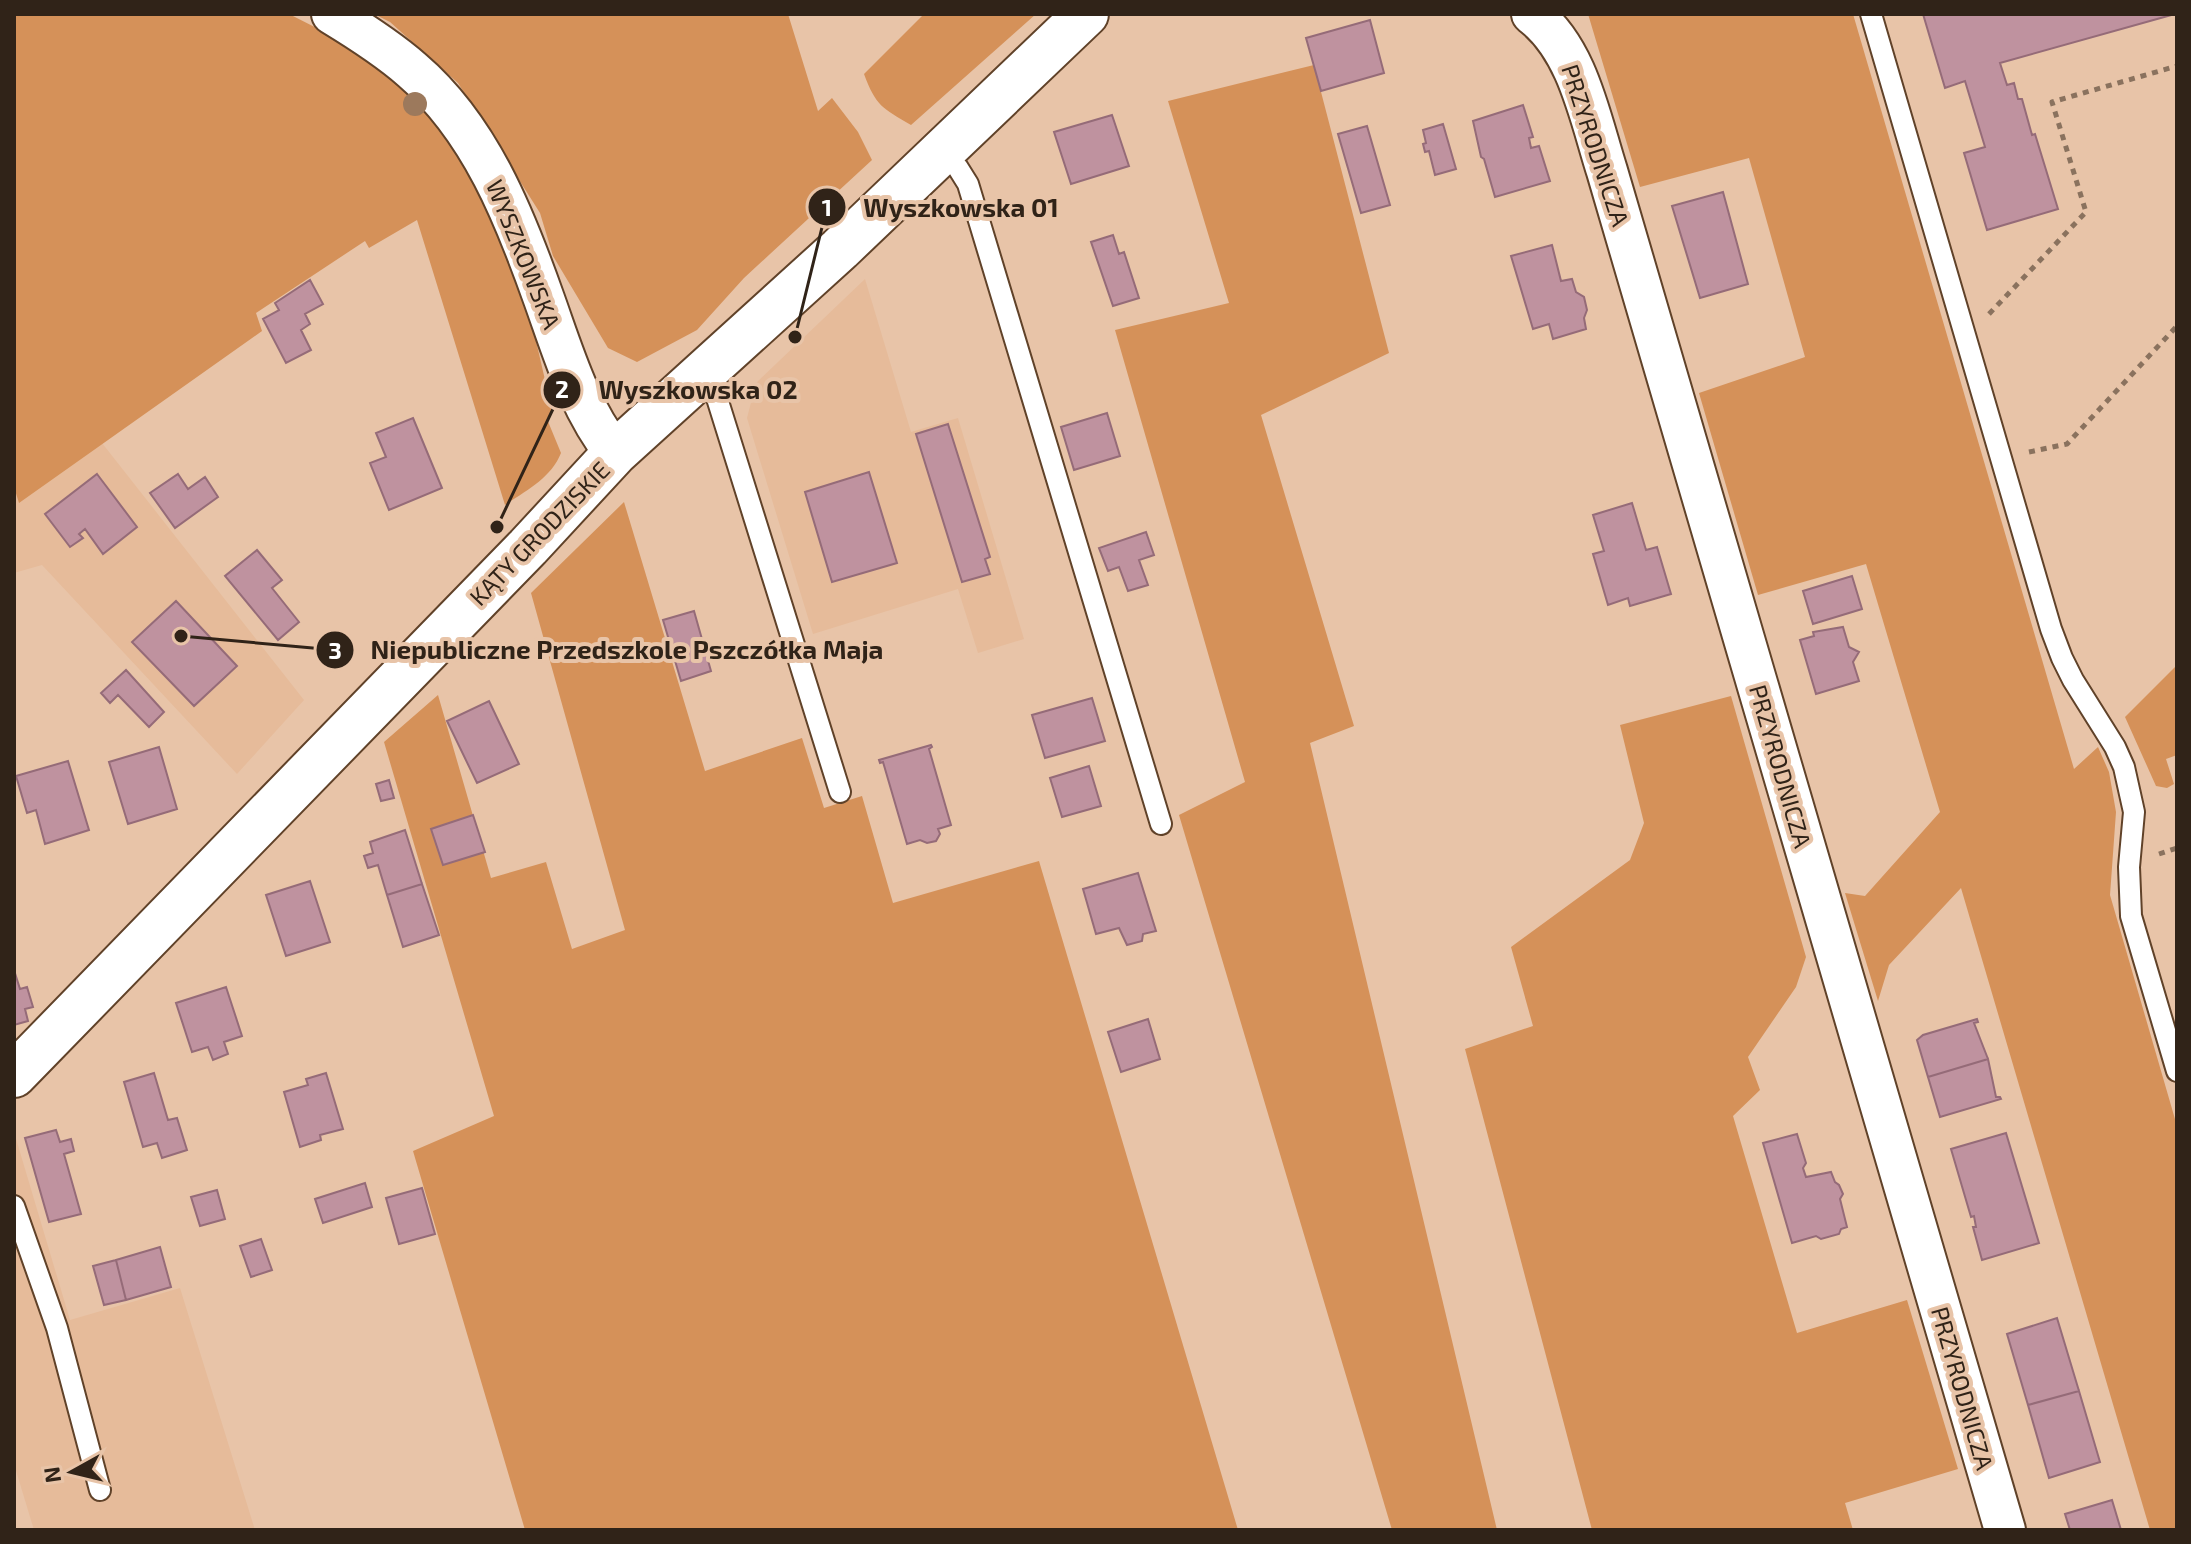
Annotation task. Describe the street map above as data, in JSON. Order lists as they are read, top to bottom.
{
  "streets": {
    "street": ["PRZYRODNICZA", "WYSZKOWSKA", "KĄTY GRODZISKIE"]
  },
  "crossings": [
    ["WYSZKOWSKA", "KĄTY GRODZISKIE"]
  ],
  "places": ["Wyszkowska 01", "Wyszkowska 02", "Niepubliczne Przedszkole Pszczółka Maja"],
  "north": "left"
}
